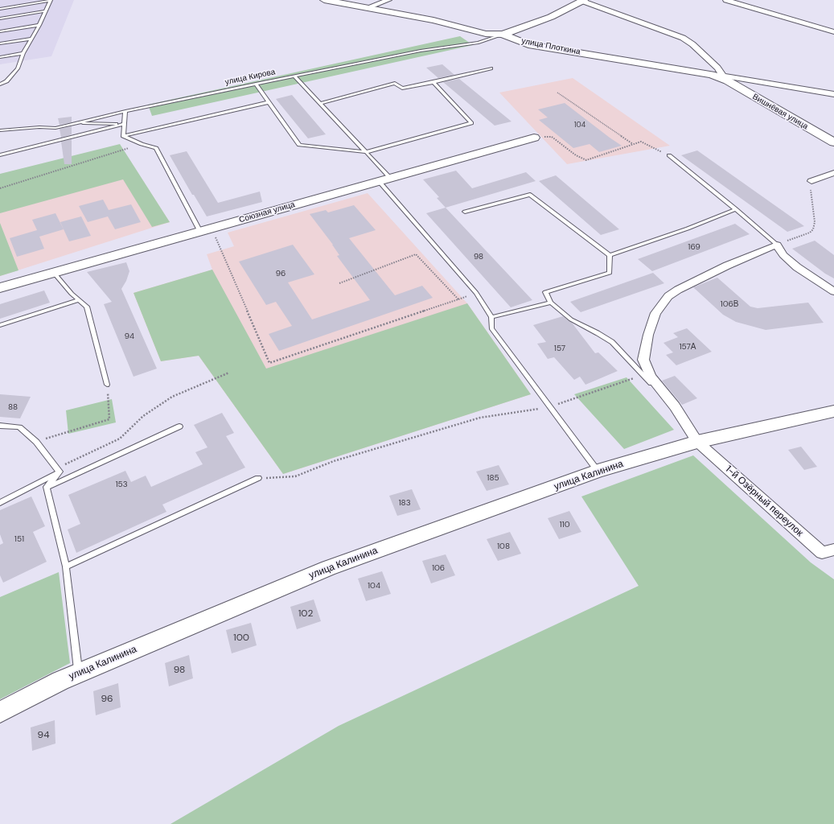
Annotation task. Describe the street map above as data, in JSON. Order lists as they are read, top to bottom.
{
  "streets": {
    "street": [
      "улица Плоткина",
      "Вишнёвая улица",
      "Союзная улица",
      "улица Калинина",
      "1-й Озёрный переулок"
    ],
    "lane": ["улица Кирова"]
  },
  "crossings": [
    ["улица Плоткина", "улица Кирова"],
    ["улица Плоткина", "Вишнёвая улица"],
    ["улица Калинина", "1-й Озёрный переулок"]
  ],
  "house_numbers": [
    "104",
    "169",
    "98",
    "96",
    "106В",
    "94",
    "157А",
    "157",
    "88",
    "185",
    "153",
    "183",
    "110",
    "151",
    "108",
    "106",
    "104",
    "102",
    "100",
    "98",
    "96",
    "94"
  ]
}
